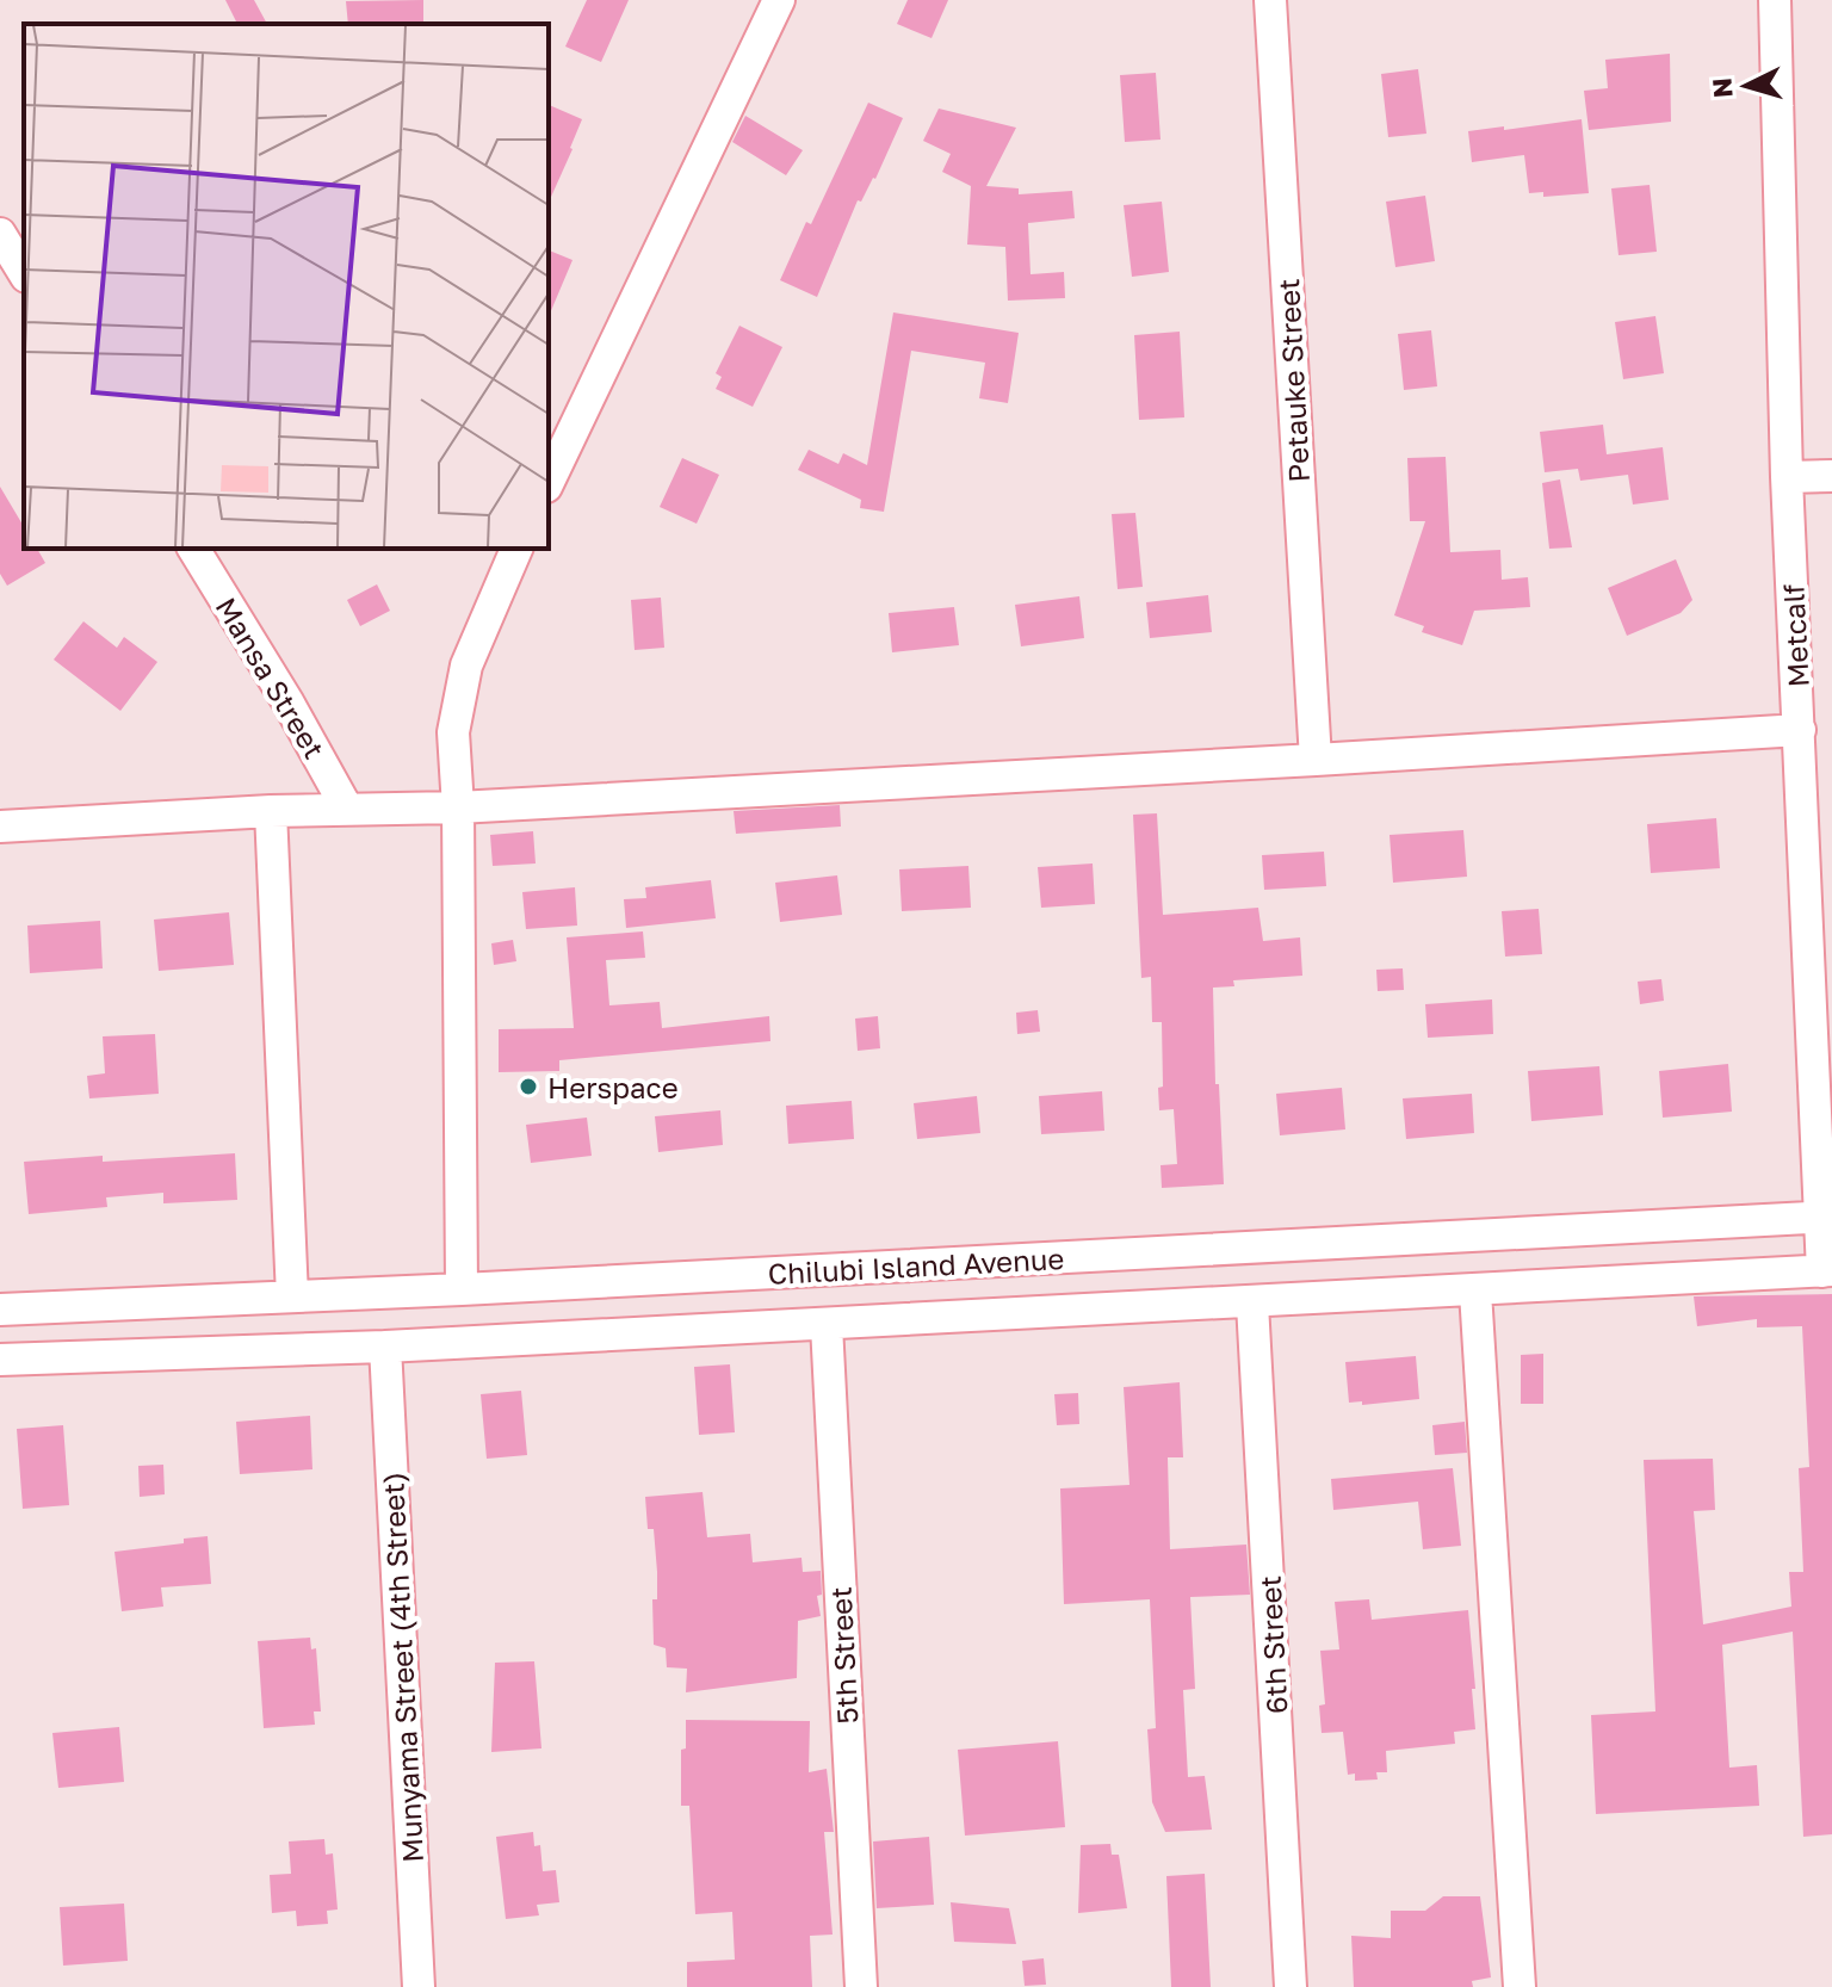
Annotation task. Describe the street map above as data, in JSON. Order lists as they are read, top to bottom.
{
  "streets": {
    "street": [
      "Petauke Street",
      "Metcalf",
      "Mansa Street",
      "Chilubi Island Avenue",
      "6th Street",
      "5th Street",
      "Munyama Street (4th Street)"
    ]
  },
  "crossings": [
    ["Metcalf", "Chilubi Island Avenue"],
    ["Chilubi Island Avenue", "6th Street"],
    ["Chilubi Island Avenue", "5th Street"],
    ["Chilubi Island Avenue", "Munyama Street (4th Street)"]
  ],
  "places": ["Herspace"],
  "north": "left"
}
